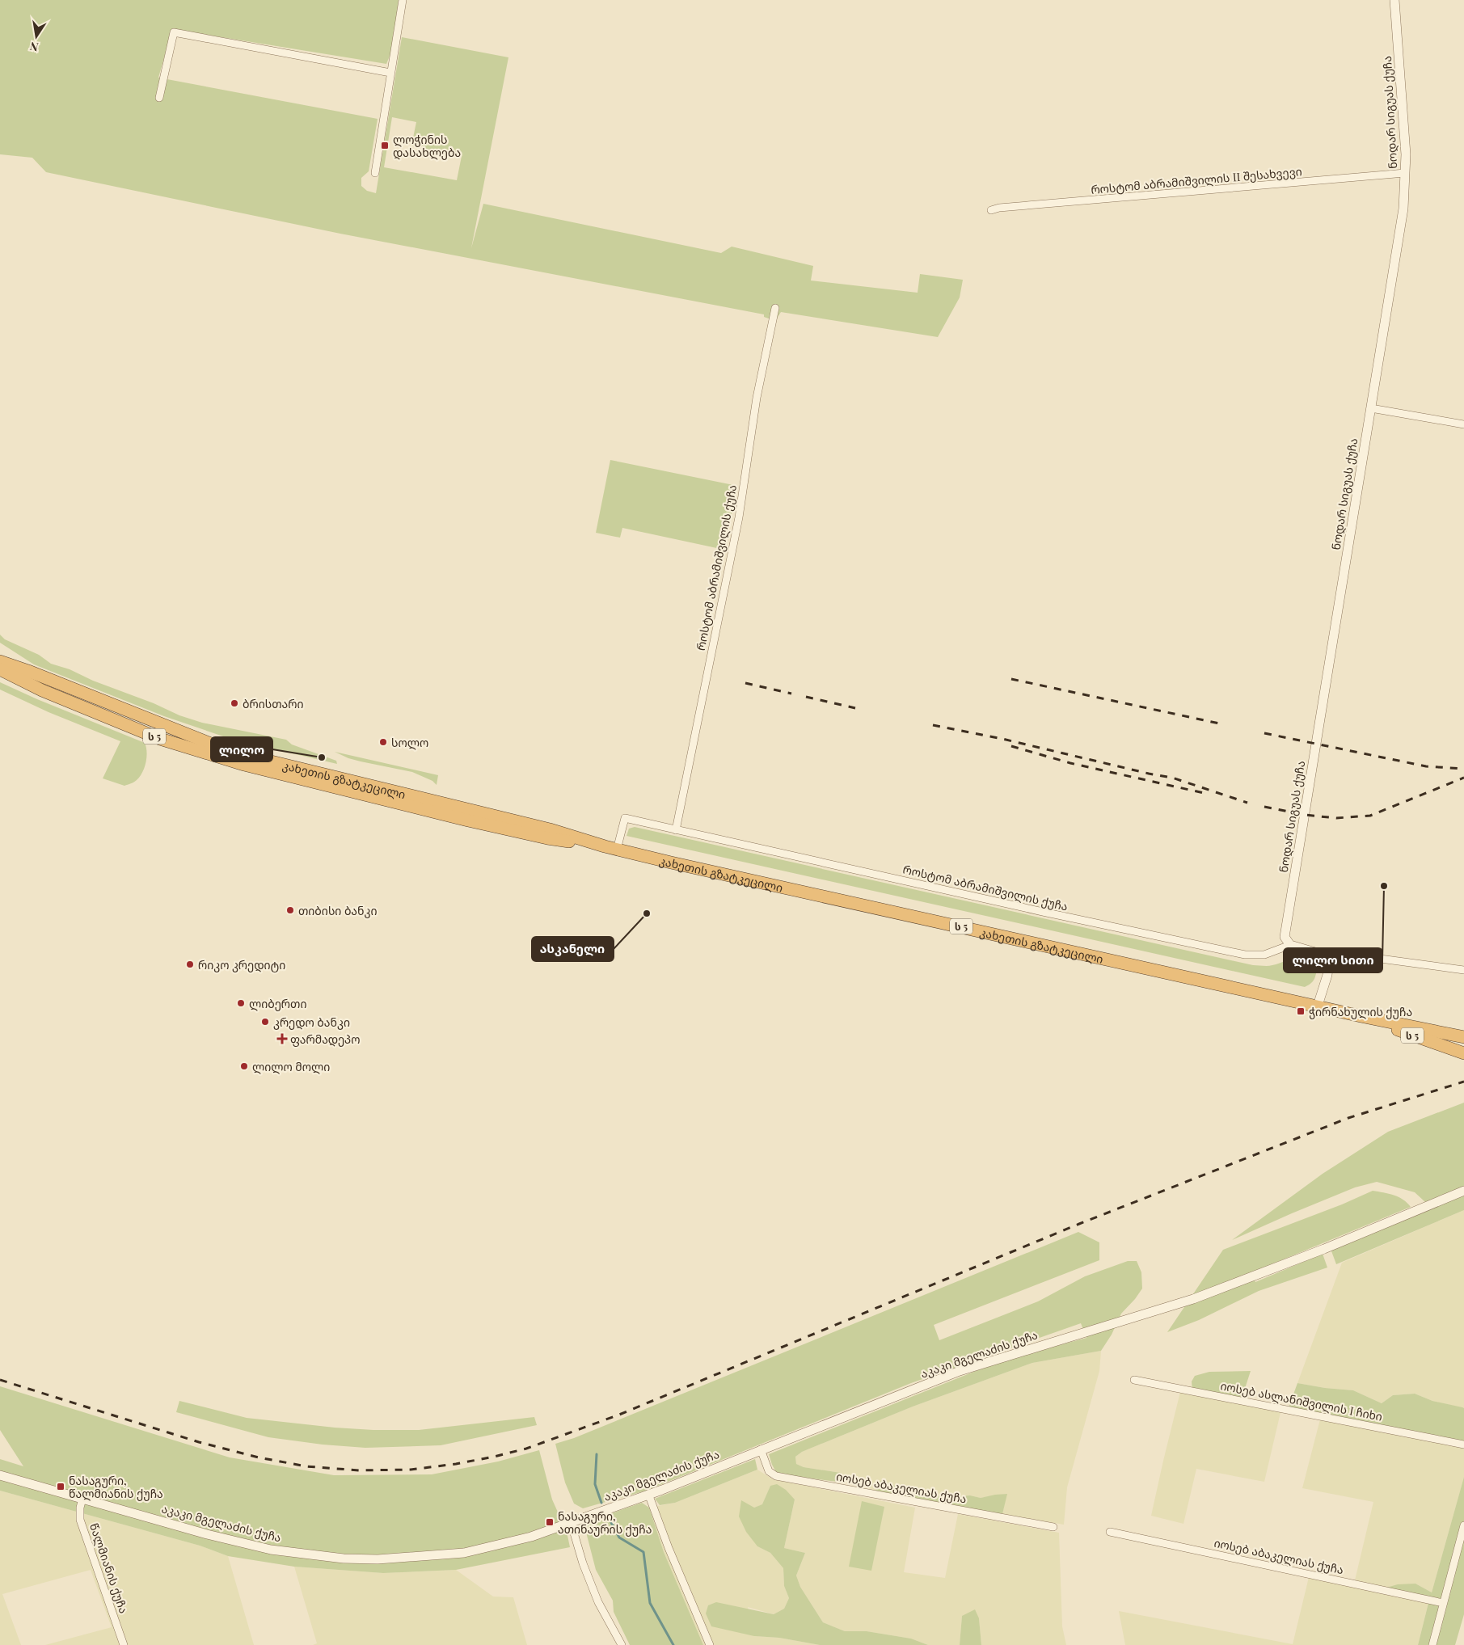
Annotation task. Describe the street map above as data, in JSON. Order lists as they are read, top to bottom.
{
  "streets": {
    "highway": ["ს 5", "კახეთის გზატკეცილი"],
    "street": [
      "ნოდარ სიგუას ქუჩა",
      "როსტომ აბრამიშვილის II შესახვევი",
      "როსტომ აბრამიშვილის ქუჩა",
      "აკაკი მგელაძის ქუჩა",
      "იოსებ ასლანიშვილის I ჩიხი",
      "იოსებ აბაკელიას ქუჩა",
      "წალმიანის ქუჩა"
    ]
  },
  "crossings": [
    ["ნოდარ სიგუას ქუჩა", "როსტომ აბრამიშვილის II შესახვევი"],
    ["ნოდარ სიგუას ქუჩა", "როსტომ აბრამიშვილის ქუჩა"],
    ["როსტომ აბრამიშვილის ქუჩა", "კახეთის გზატკეცილი"],
    ["აკაკი მგელაძის ქუჩა", "იოსებ აბაკელიას ქუჩა"],
    ["აკაკი მგელაძის ქუჩა", "წალმიანის ქუჩა"]
  ],
  "places": {
    "transit": [
      "ლოჭინის დასახლება",
      "ჭირნახულის ქუჩა",
      "ნასაგური, წალმიანის ქუჩა",
      "ნასაგური, ათინაურის ქუჩა"
    ],
    "other": [
      "ბრისთარი",
      "სოლო",
      "ლილო",
      "ლილო სითი",
      "თიბისი ბანკი",
      "ასკანელი",
      "რიკო კრედიტი",
      "ლიბერთი",
      "კრედო ბანკი",
      "ლილო მოლი"
    ],
    "health": ["ფარმადეპო"]
  },
  "north": "bottom"
}
